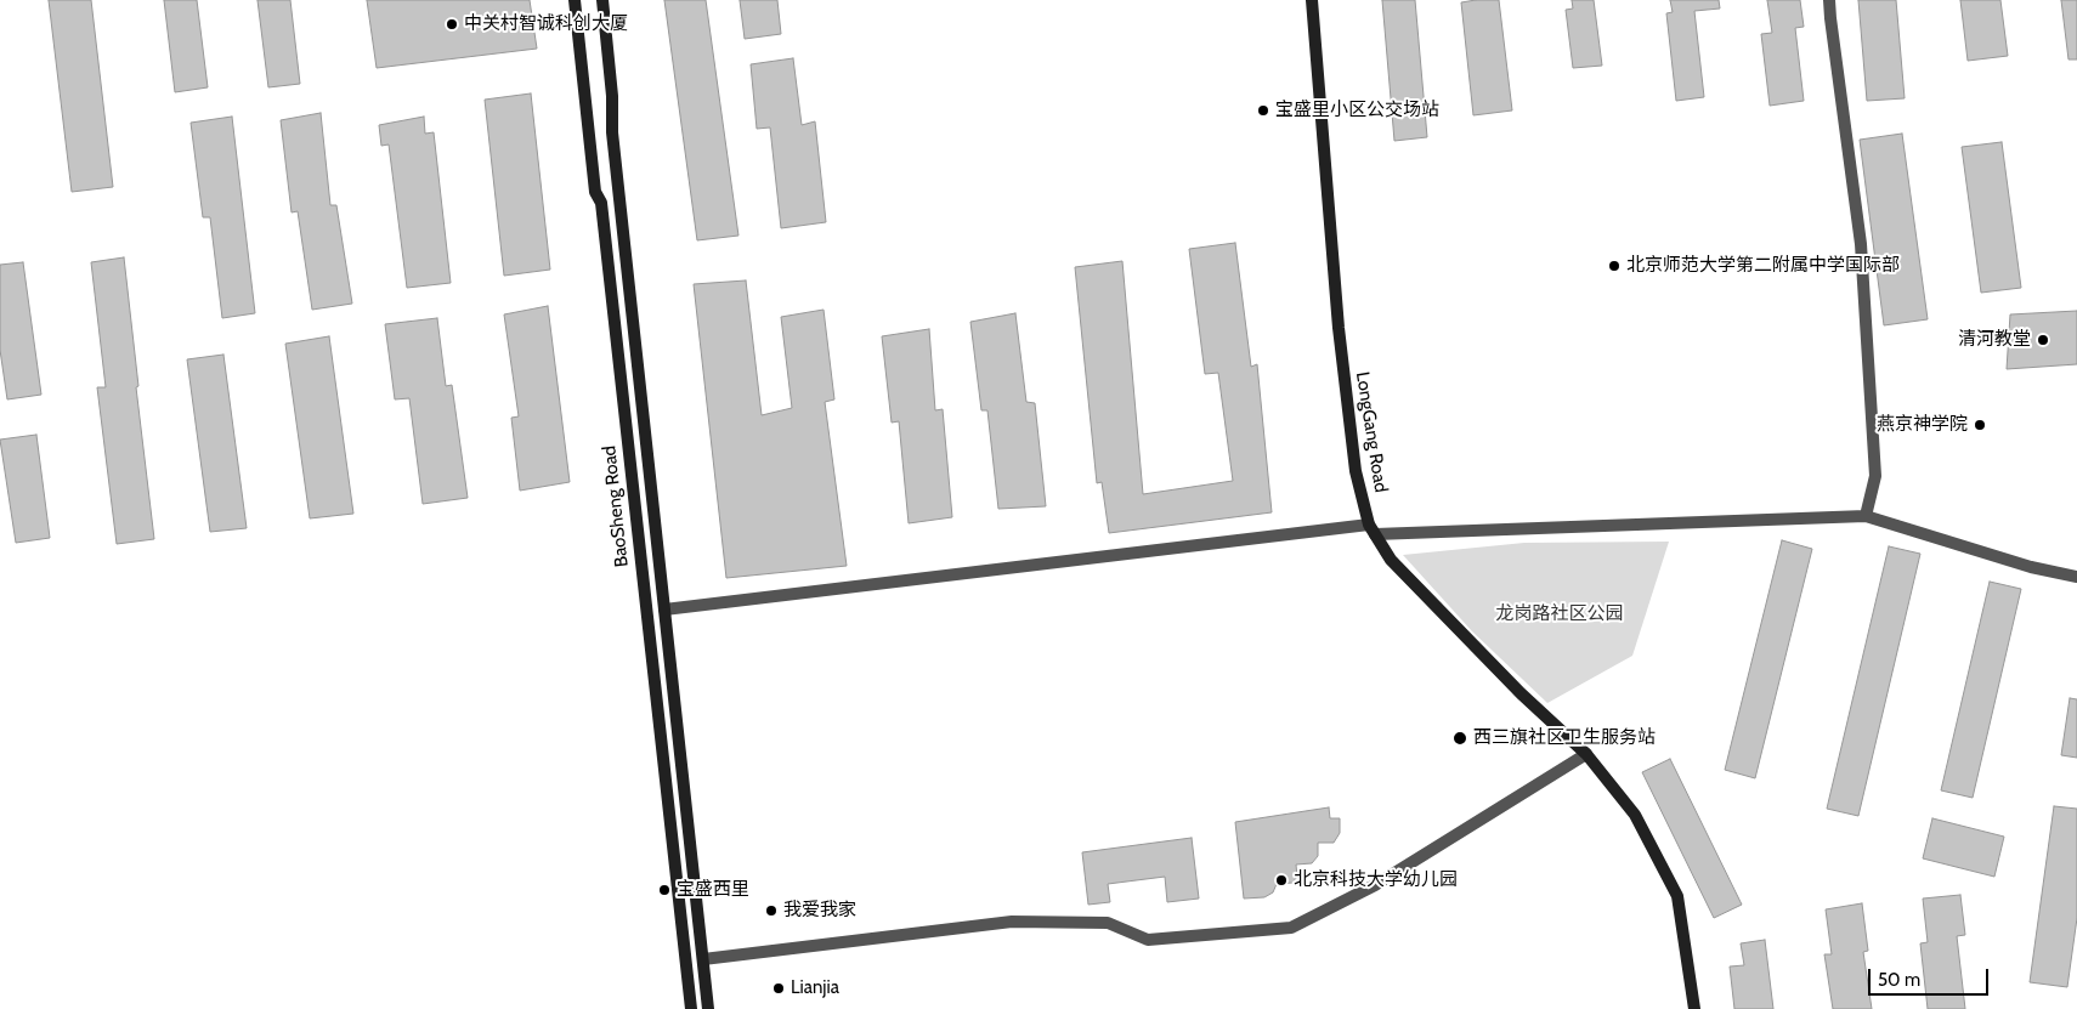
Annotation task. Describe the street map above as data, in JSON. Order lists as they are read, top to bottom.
{
  "streets": {
    "street": ["LongGang Road", "BaoSheng Road"]
  },
  "parks": ["龙岗路社区公园"],
  "places": [
    "中关村智诚科创大厦",
    "宝盛里小区公交场站",
    "北京师范大学第二附属中学国际部",
    "清河教堂",
    "燕京神学院",
    "西三旗社区卫生服务站",
    "北京科技大学幼儿园",
    "宝盛西里",
    "我爱我家",
    "Lianjia"
  ],
  "scale_bar": "50 m"
}
